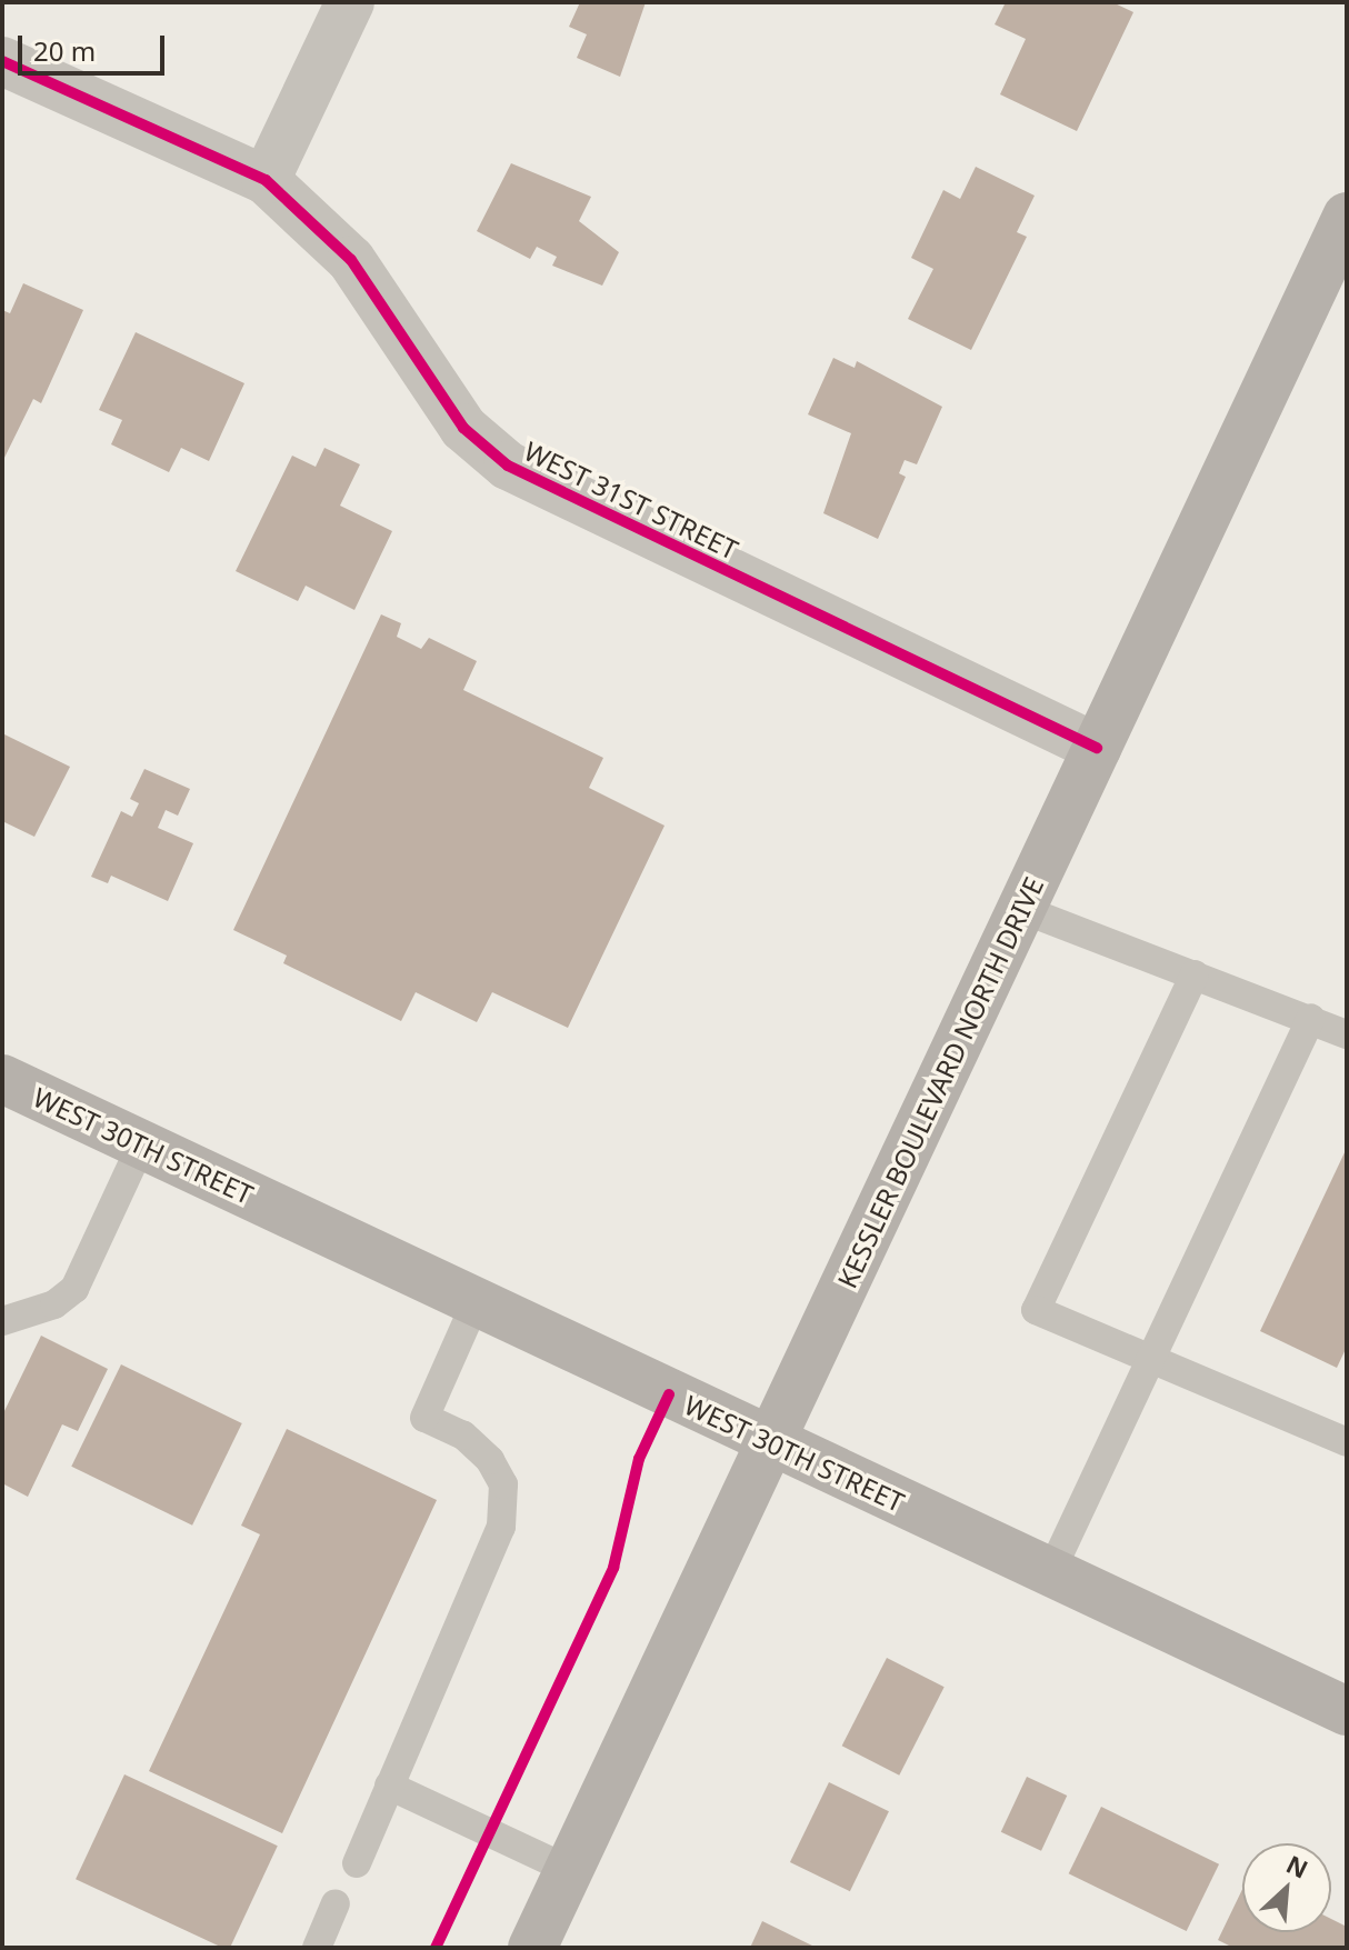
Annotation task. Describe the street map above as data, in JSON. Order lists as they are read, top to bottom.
{
  "streets": {
    "main road": ["KESSLER BOULEVARD NORTH DRIVE", "WEST 30TH STREET"],
    "street": ["WEST 31ST STREET"]
  },
  "crossings": [
    ["WEST 31ST STREET", "KESSLER BOULEVARD NORTH DRIVE"],
    ["KESSLER BOULEVARD NORTH DRIVE", "WEST 30TH STREET"]
  ],
  "scale_bar": "20 m",
  "north": "top right"
}
